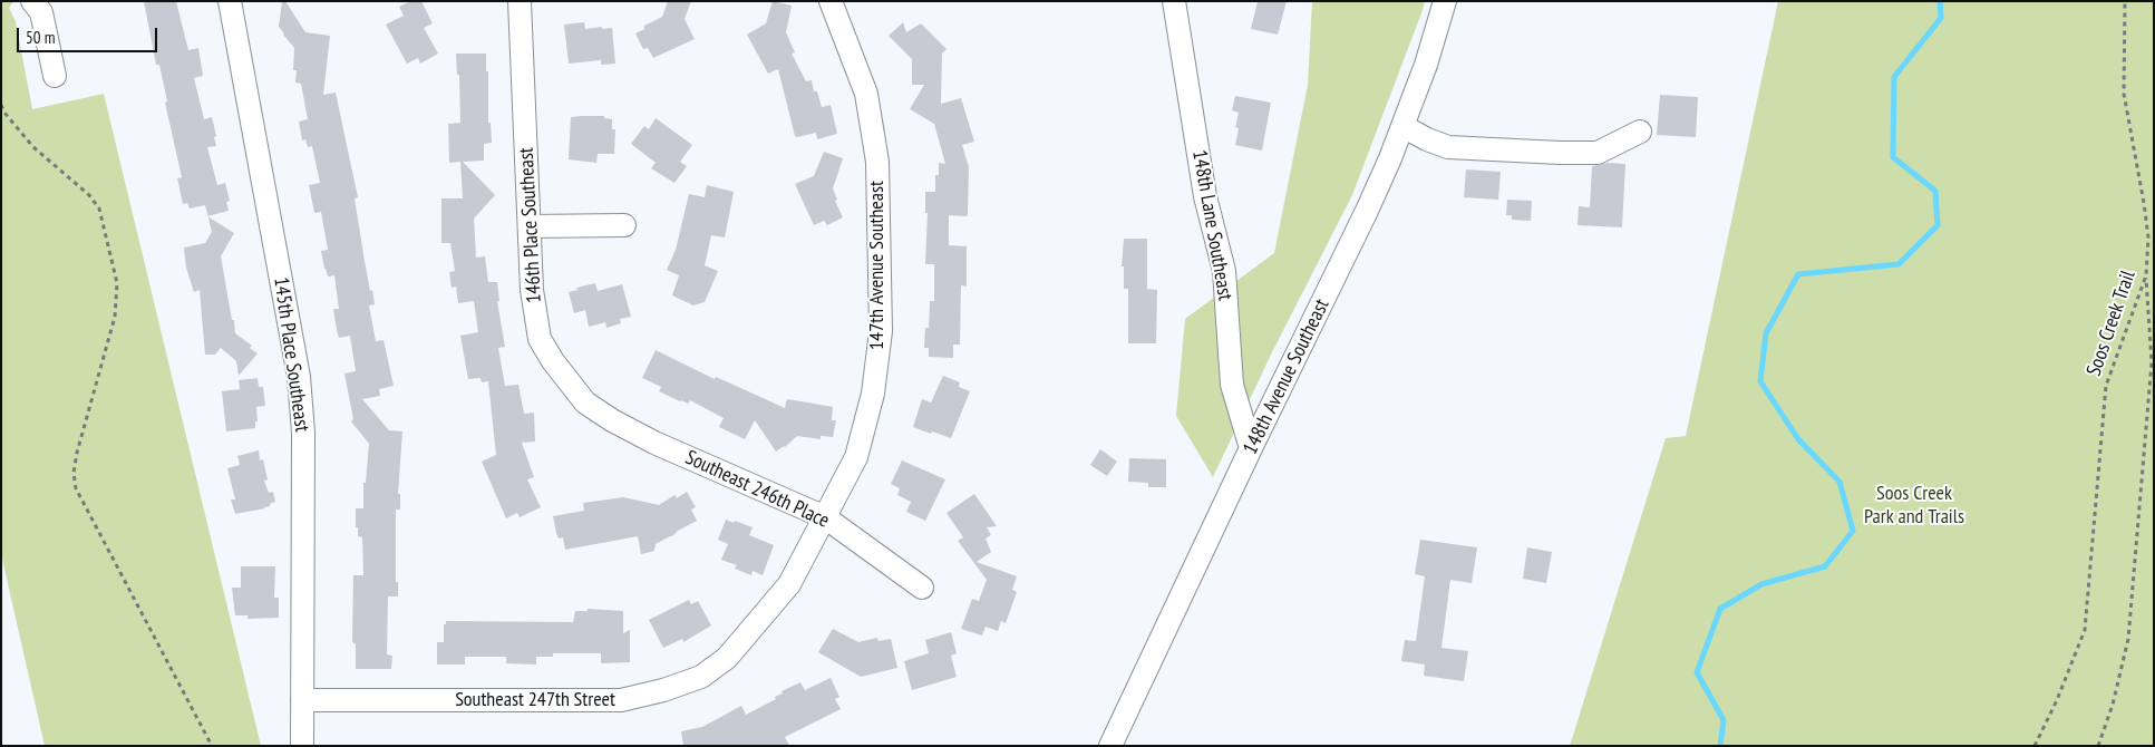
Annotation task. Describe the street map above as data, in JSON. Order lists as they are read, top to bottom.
{
  "streets": {
    "street": [
      "146th Place Southeast",
      "148th Lane Southeast",
      "147th Avenue Southeast",
      "145th Place Southeast",
      "148th Avenue Southeast",
      "Southeast 246th Place",
      "Southeast 247th Street"
    ],
    "path": ["Soos Creek Trail"]
  },
  "crossings": [
    ["146th Place Southeast", "Southeast 246th Place"],
    ["148th Lane Southeast", "148th Avenue Southeast"],
    ["147th Avenue Southeast", "Southeast 246th Place"],
    ["147th Avenue Southeast", "Southeast 247th Street"],
    ["145th Place Southeast", "Southeast 247th Street"]
  ],
  "parks": ["Soos Creek Park and Trails"],
  "scale_bar": "50 m"
}
